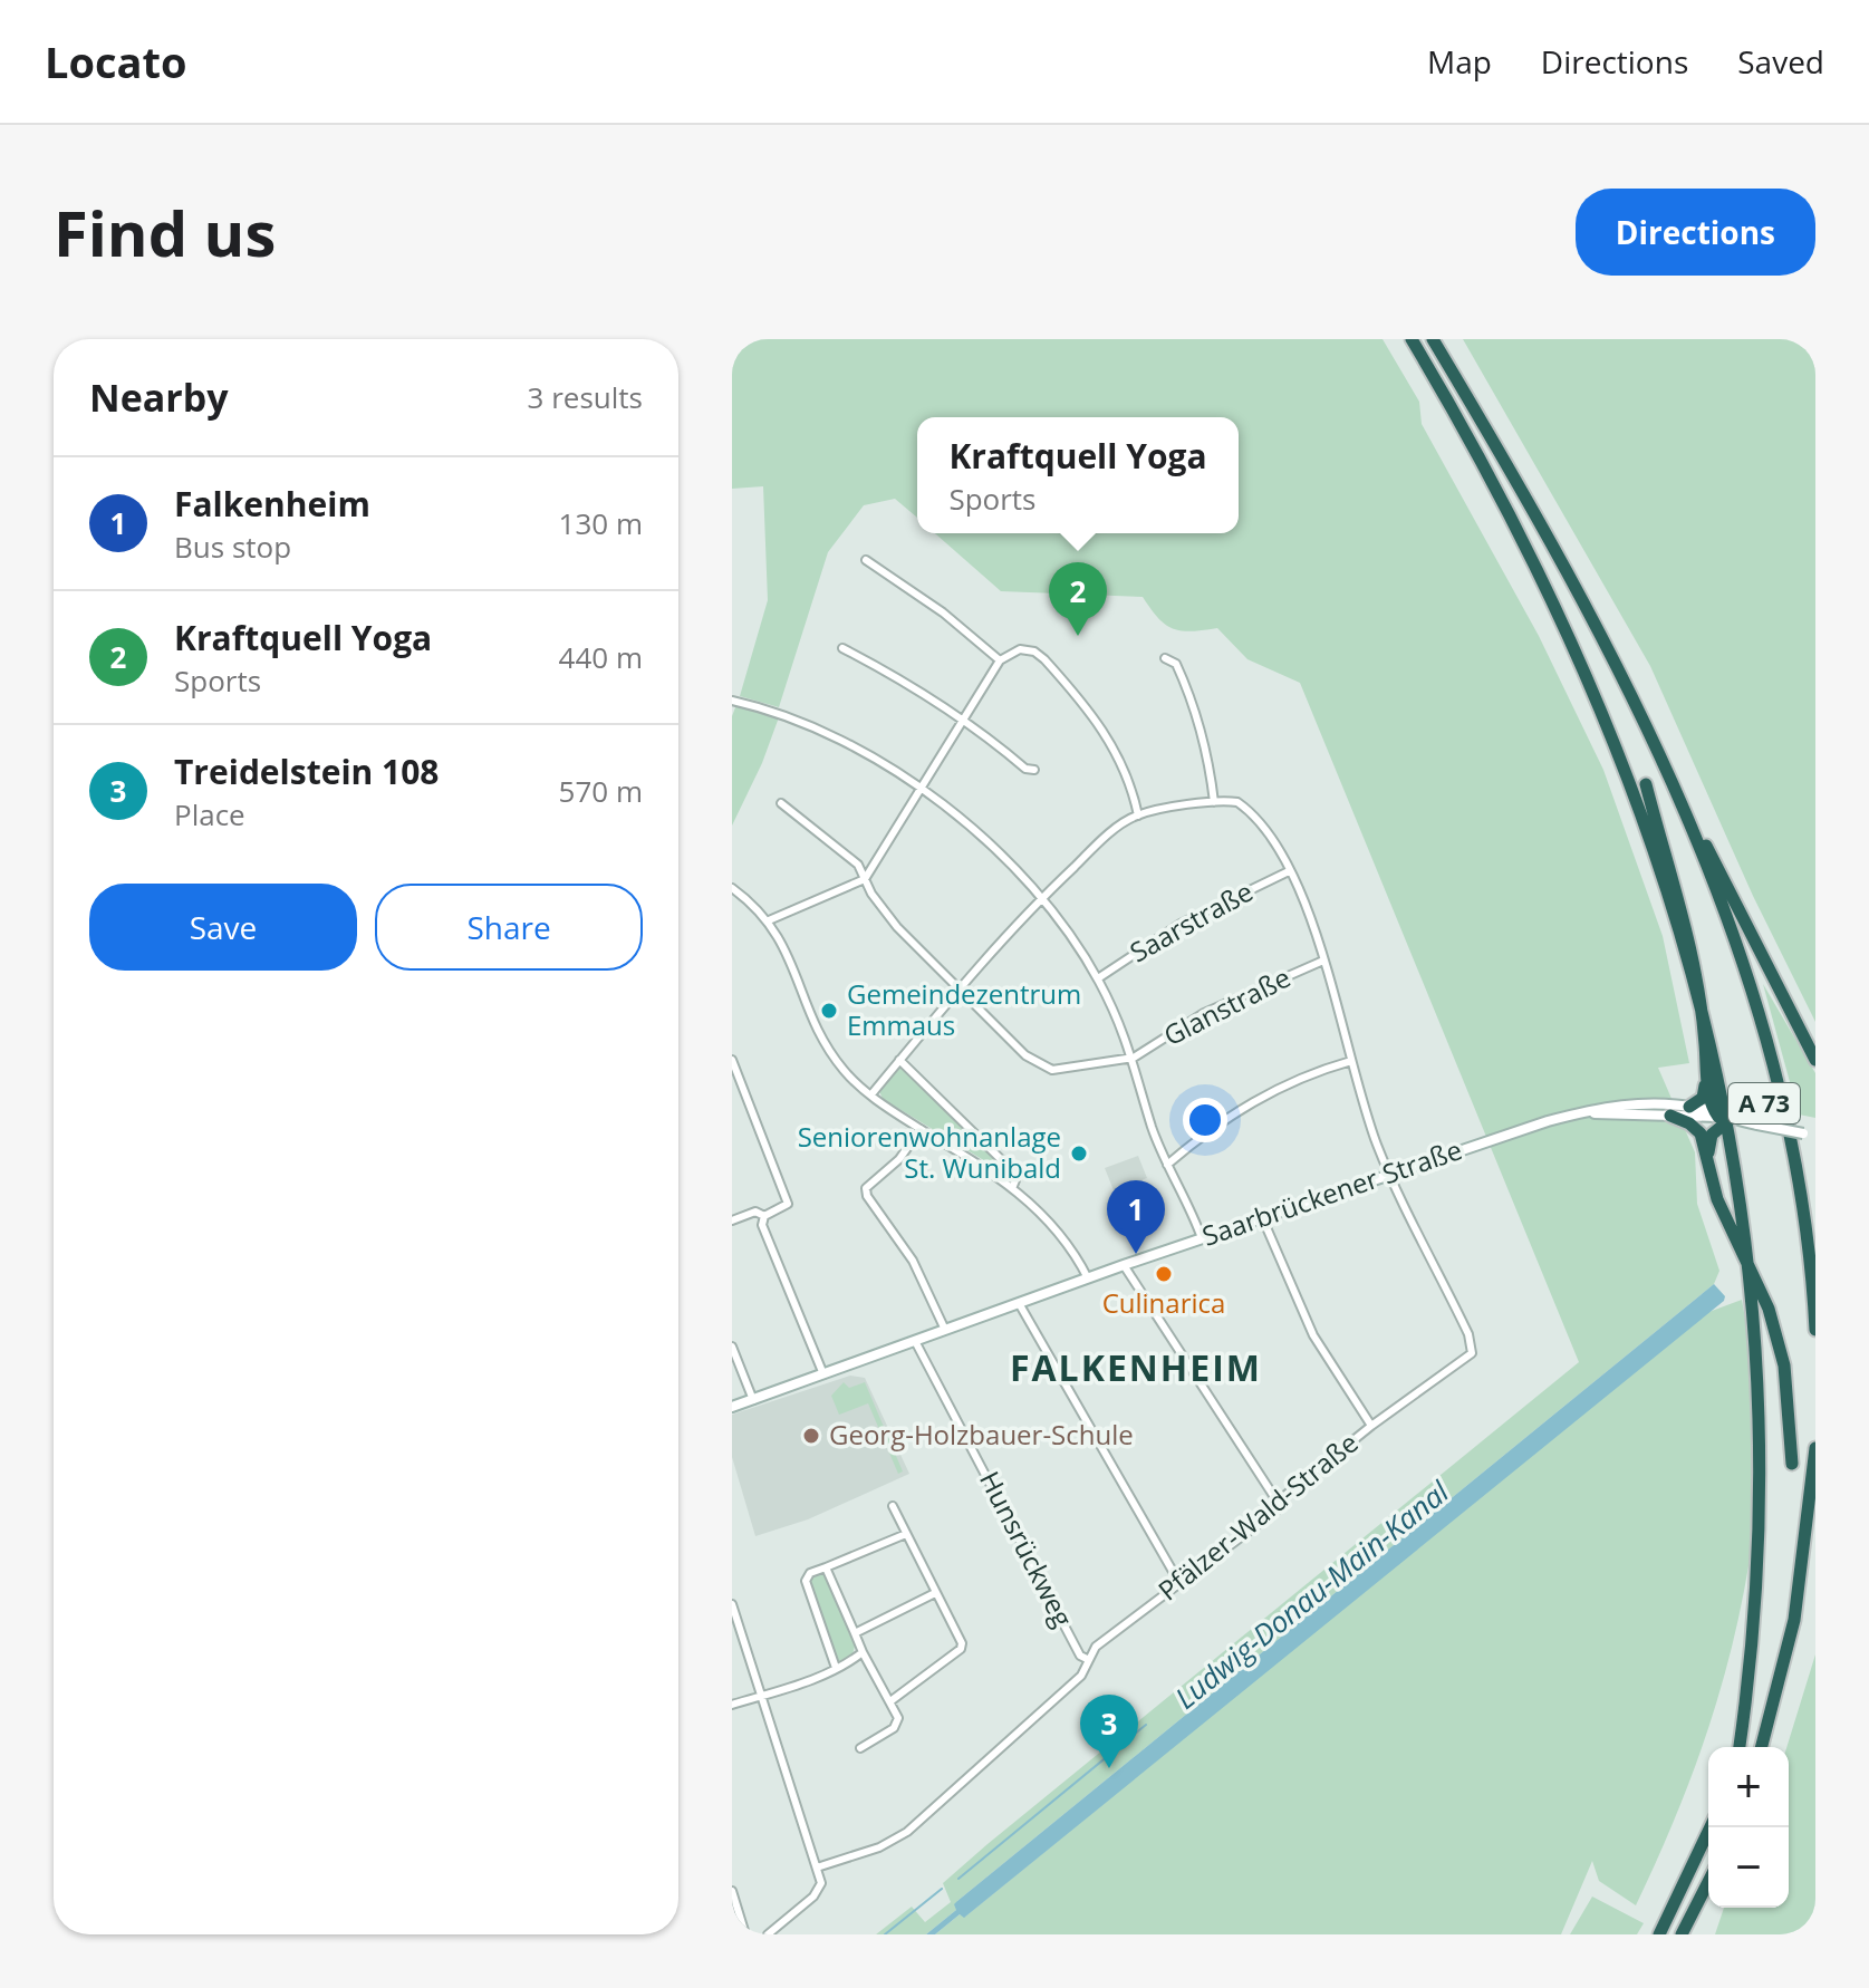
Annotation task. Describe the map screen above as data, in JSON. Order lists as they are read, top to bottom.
{
  "streets": {
    "highway": ["A 73"],
    "main road": ["Saarbrückener Straße"],
    "street": [
      "Saarstraße",
      "Glanstraße",
      "Pfälzer-Wald-Straße",
      "Hunsrückweg"
    ]
  },
  "crossings": [
    ["A 73", "Saarbrückener Straße"],
    ["Saarbrückener Straße", "Pfälzer-Wald-Straße"],
    ["Saarbrückener Straße", "Hunsrückweg"],
    ["Pfälzer-Wald-Straße", "Hunsrückweg"]
  ],
  "districts": ["FALKENHEIM"],
  "water": ["Ludwig-Donau-Main-Kanal"],
  "places": [
    "Gemeindezentrum Emmaus",
    "Seniorenwohnanlage St. Wunibald",
    "Culinarica",
    "Georg-Holzbauer-Schule"
  ],
  "page": {
    "header": "Locato",
    "nav": ["Map", "Directions", "Saved"],
    "buttons": [
      "Directions",
      ["Save", "Share"]
    ],
    "title": "Find us",
    "heading": ["Nearby", "3 results"],
    "popup": ["Kraftquell Yoga", "Sports"],
    "list": [
      {
        "mark": "1",
        "name": "Falkenheim",
        "note": "Bus stop",
        "value": "130 m"
      },
      {
        "mark": "2",
        "name": "Kraftquell Yoga",
        "note": "Sports",
        "value": "440 m"
      },
      {
        "mark": "3",
        "name": "Treidelstein 108",
        "note": "Place",
        "value": "570 m"
      }
    ],
    "pins": ["2", "1", "3"],
    "map_buttons": ["+", "−"]
  }
}
